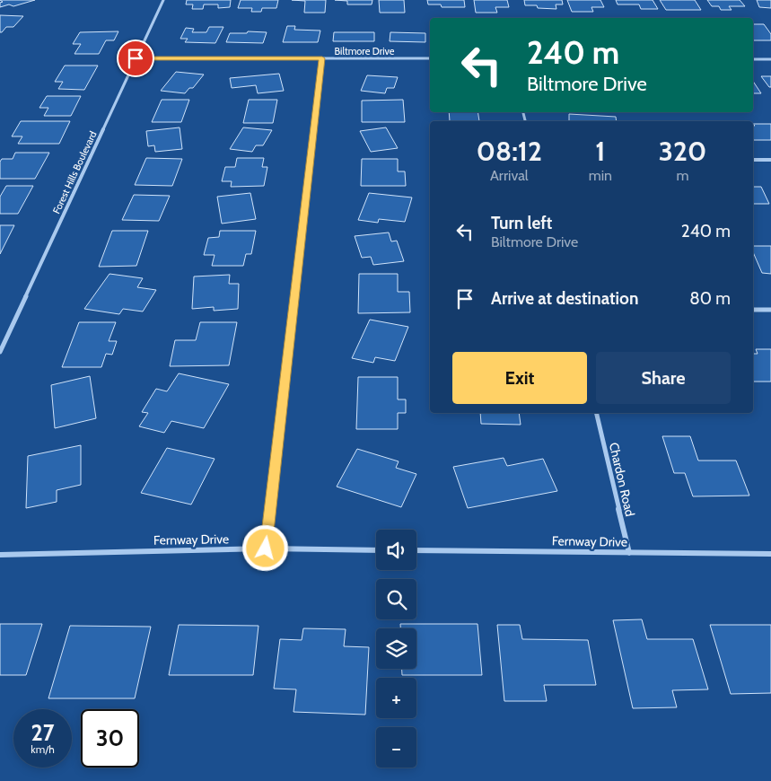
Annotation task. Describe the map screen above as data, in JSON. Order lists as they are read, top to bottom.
{
  "streets": {
    "street": [
      "Biltmore Drive",
      "Forest Hills Boulevard",
      "Chardon Road",
      "Fernway Drive"
    ]
  },
  "crossings": [
    ["Biltmore Drive", "Forest Hills Boulevard"],
    ["Chardon Road", "Fernway Drive"]
  ],
  "page": {
    "turn": ["240 m", "Biltmore Drive"],
    "eta": [
      "08:12",
      "Arrival",
      "1",
      "min",
      "320",
      "m"
    ],
    "list": [
      {
        "name": "Turn left",
        "note": "Biltmore Drive",
        "value": "240 m"
      },
      {
        "name": "Arrive at destination",
        "value": "80 m"
      }
    ],
    "buttons": ["Exit", "Share"],
    "map_buttons": ["+", "−"],
    "speed": "27 km/h",
    "limit": "30"
  }
}
